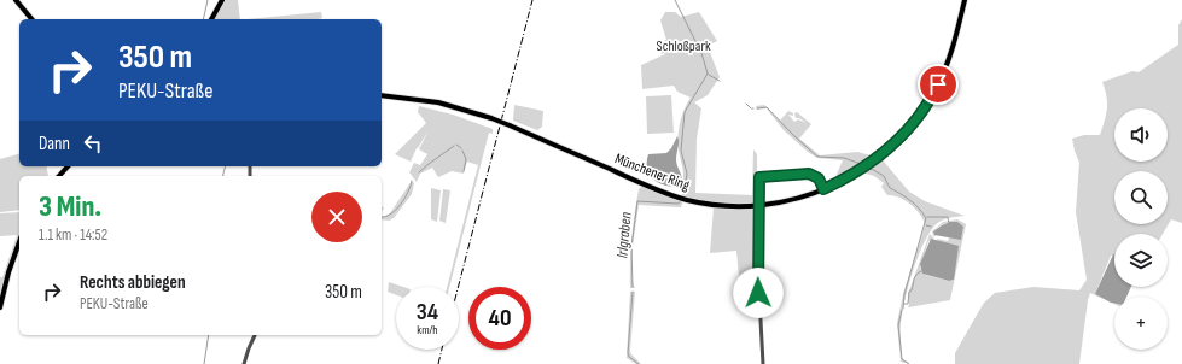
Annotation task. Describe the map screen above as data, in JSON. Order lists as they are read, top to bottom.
{
  "streets": {
    "main road": ["Münchener Ring"]
  },
  "water": ["Irlgraben"],
  "parks": ["Schloßpark"],
  "page": {
    "turn": ["350 m", "PEKU-Straße"],
    "map_buttons": "+",
    "then": "Dann",
    "heading": ["3 Min.", "1.1 km · 14:52"],
    "list": [
      {
        "name": "Rechts abbiegen",
        "note": "PEKU-Straße",
        "value": "350 m"
      }
    ],
    "speed": "34 km/h",
    "limit": "40"
  }
}
